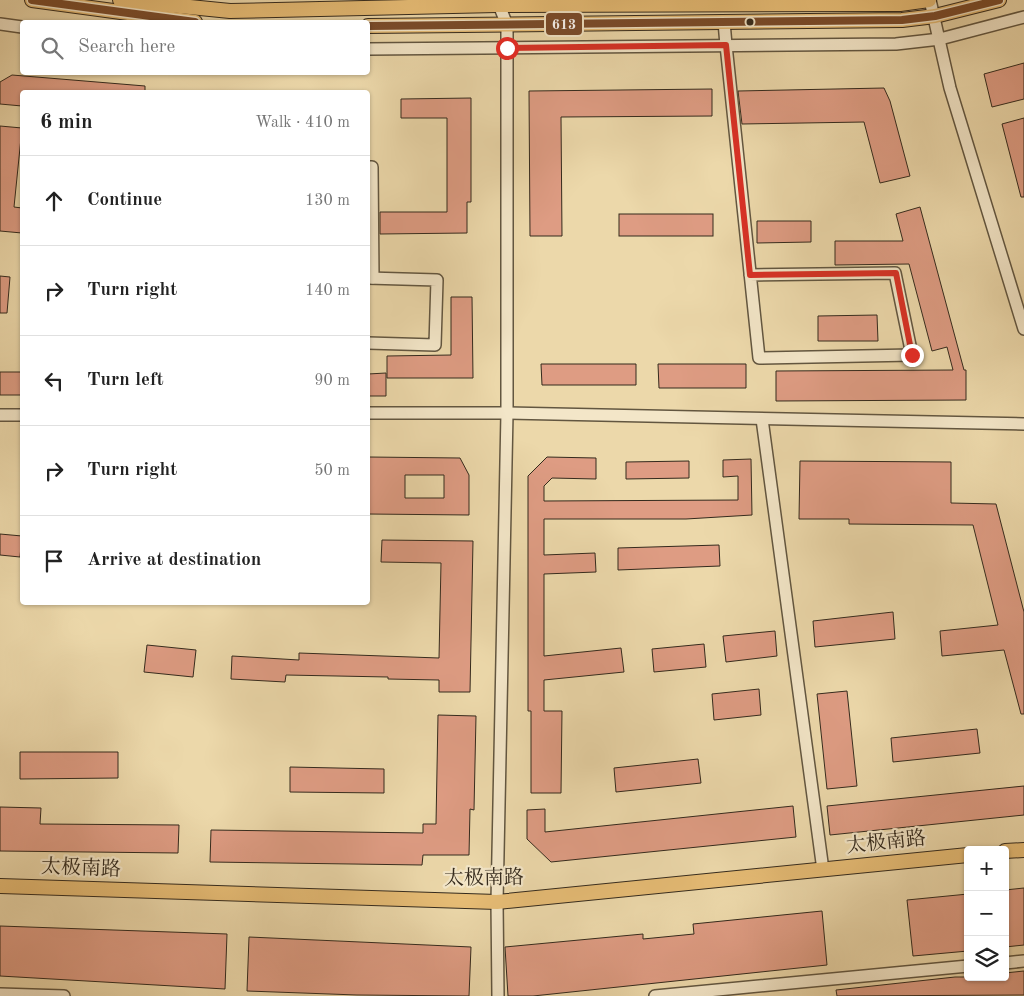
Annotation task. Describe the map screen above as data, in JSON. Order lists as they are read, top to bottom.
{
  "streets": {
    "main road": ["太极南路"]
  },
  "lines": ["transit line 613"],
  "page": {
    "search": "Search here",
    "heading": ["6 min", "Walk · 410 m"],
    "list": [
      ["Continue", "130 m"],
      ["Turn right", "140 m"],
      ["Turn left", "90 m"],
      ["Turn right", "50 m"],
      "Arrive at destination"
    ],
    "map_buttons": ["+", "−"]
  }
}
